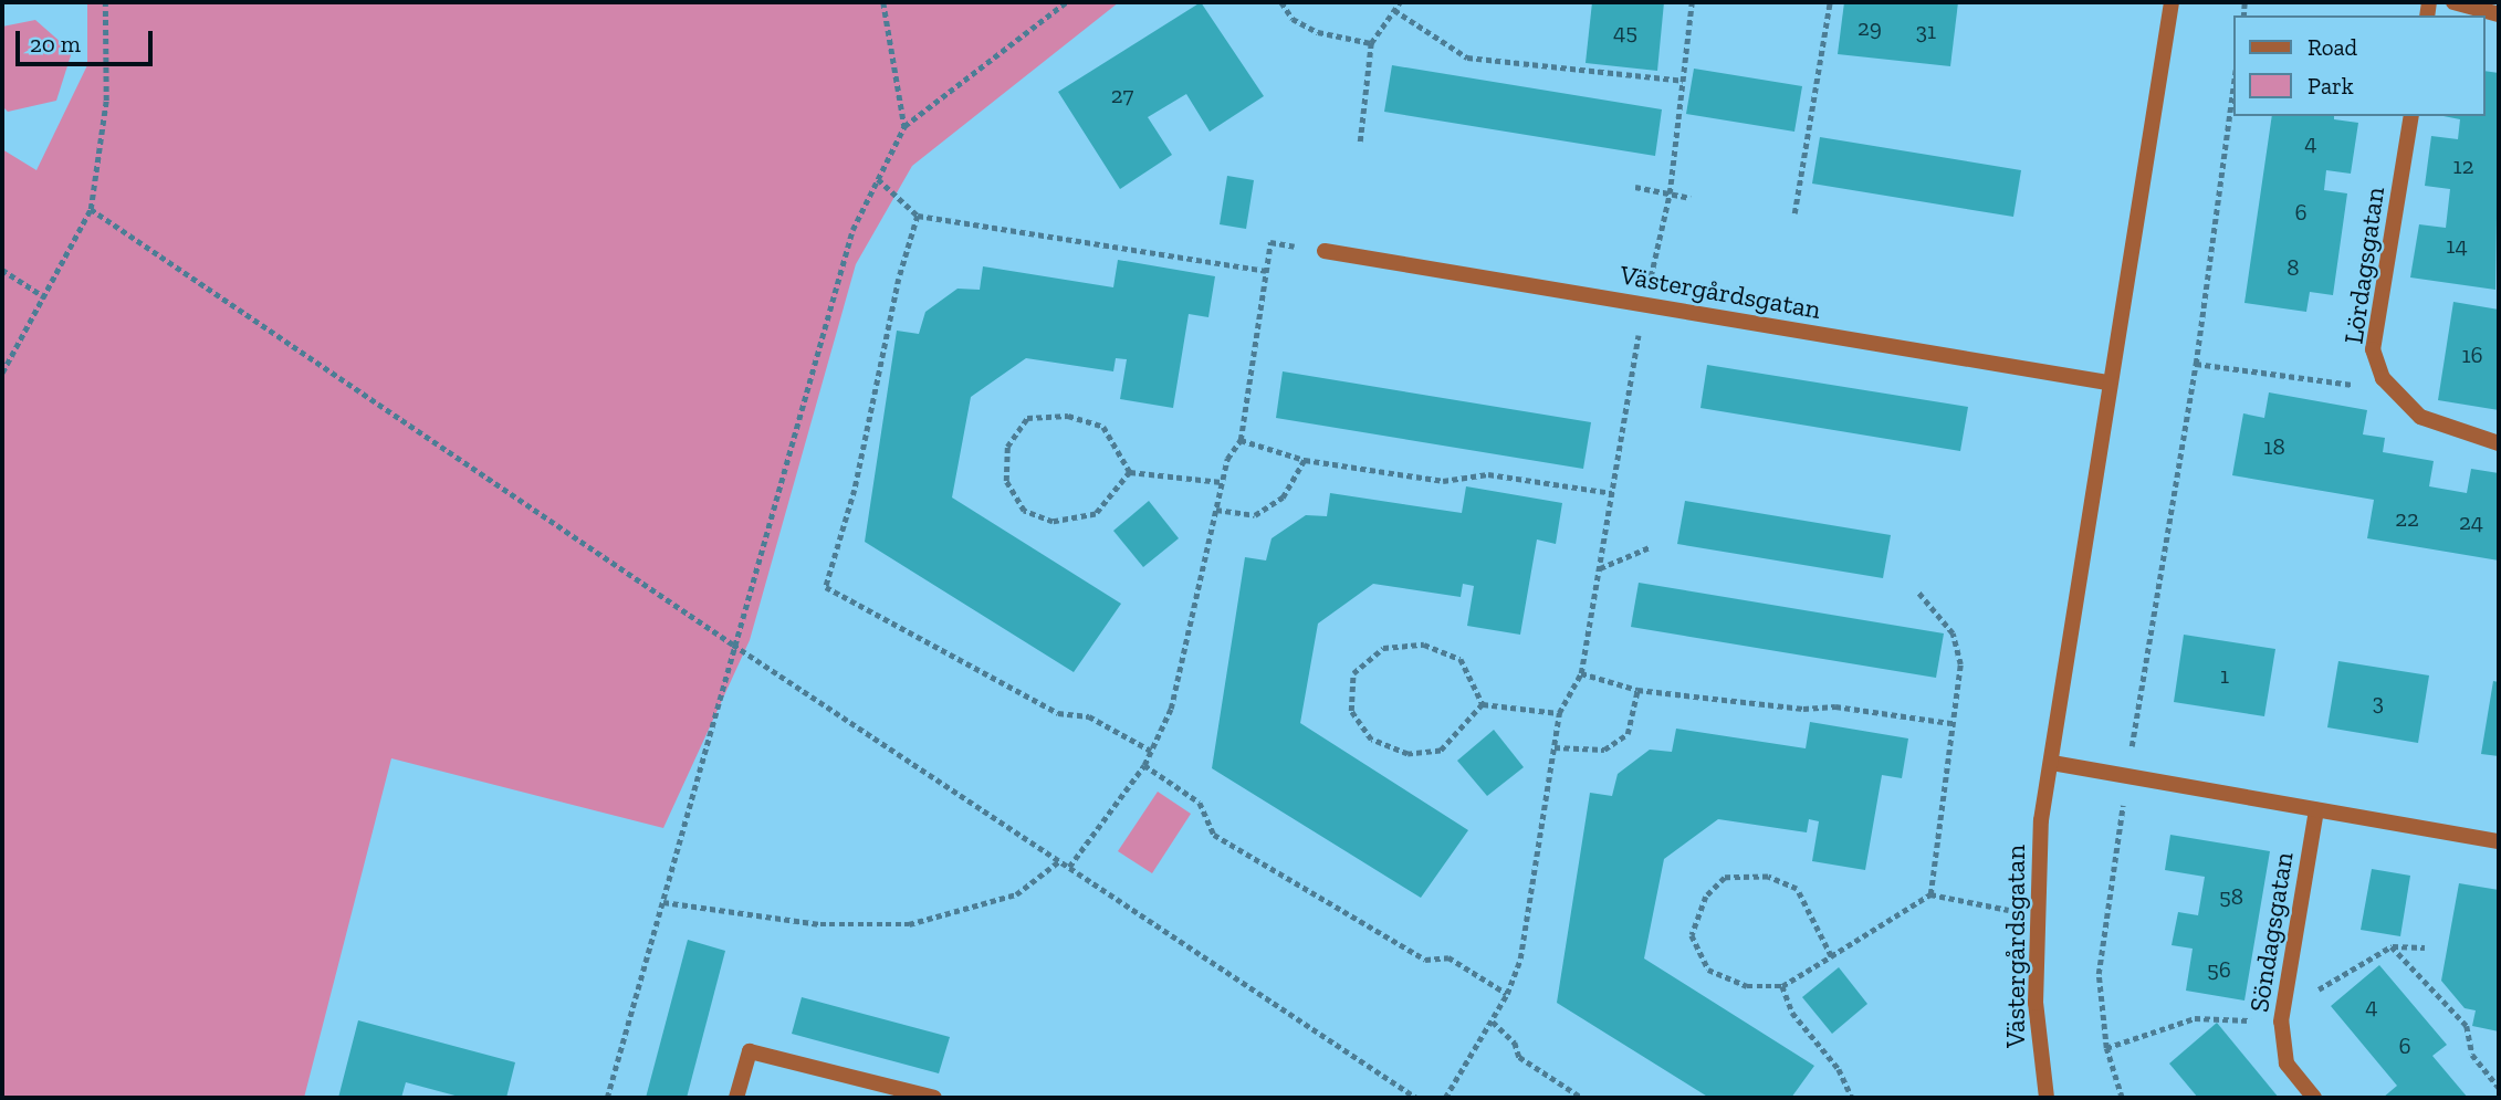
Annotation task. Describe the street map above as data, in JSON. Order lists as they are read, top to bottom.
{
  "streets": {
    "street": ["Lördagsgatan", "Västergårdsgatan", "Söndagsgatan"]
  },
  "house_numbers": [
    "29",
    "31",
    "45",
    "27",
    "4",
    "12",
    "6",
    "14",
    "8",
    "16",
    "18",
    "22",
    "24",
    "1",
    "3",
    "58",
    "56",
    "4",
    "6"
  ],
  "legend": ["Road", "Park"],
  "scale_bar": "20 m"
}
